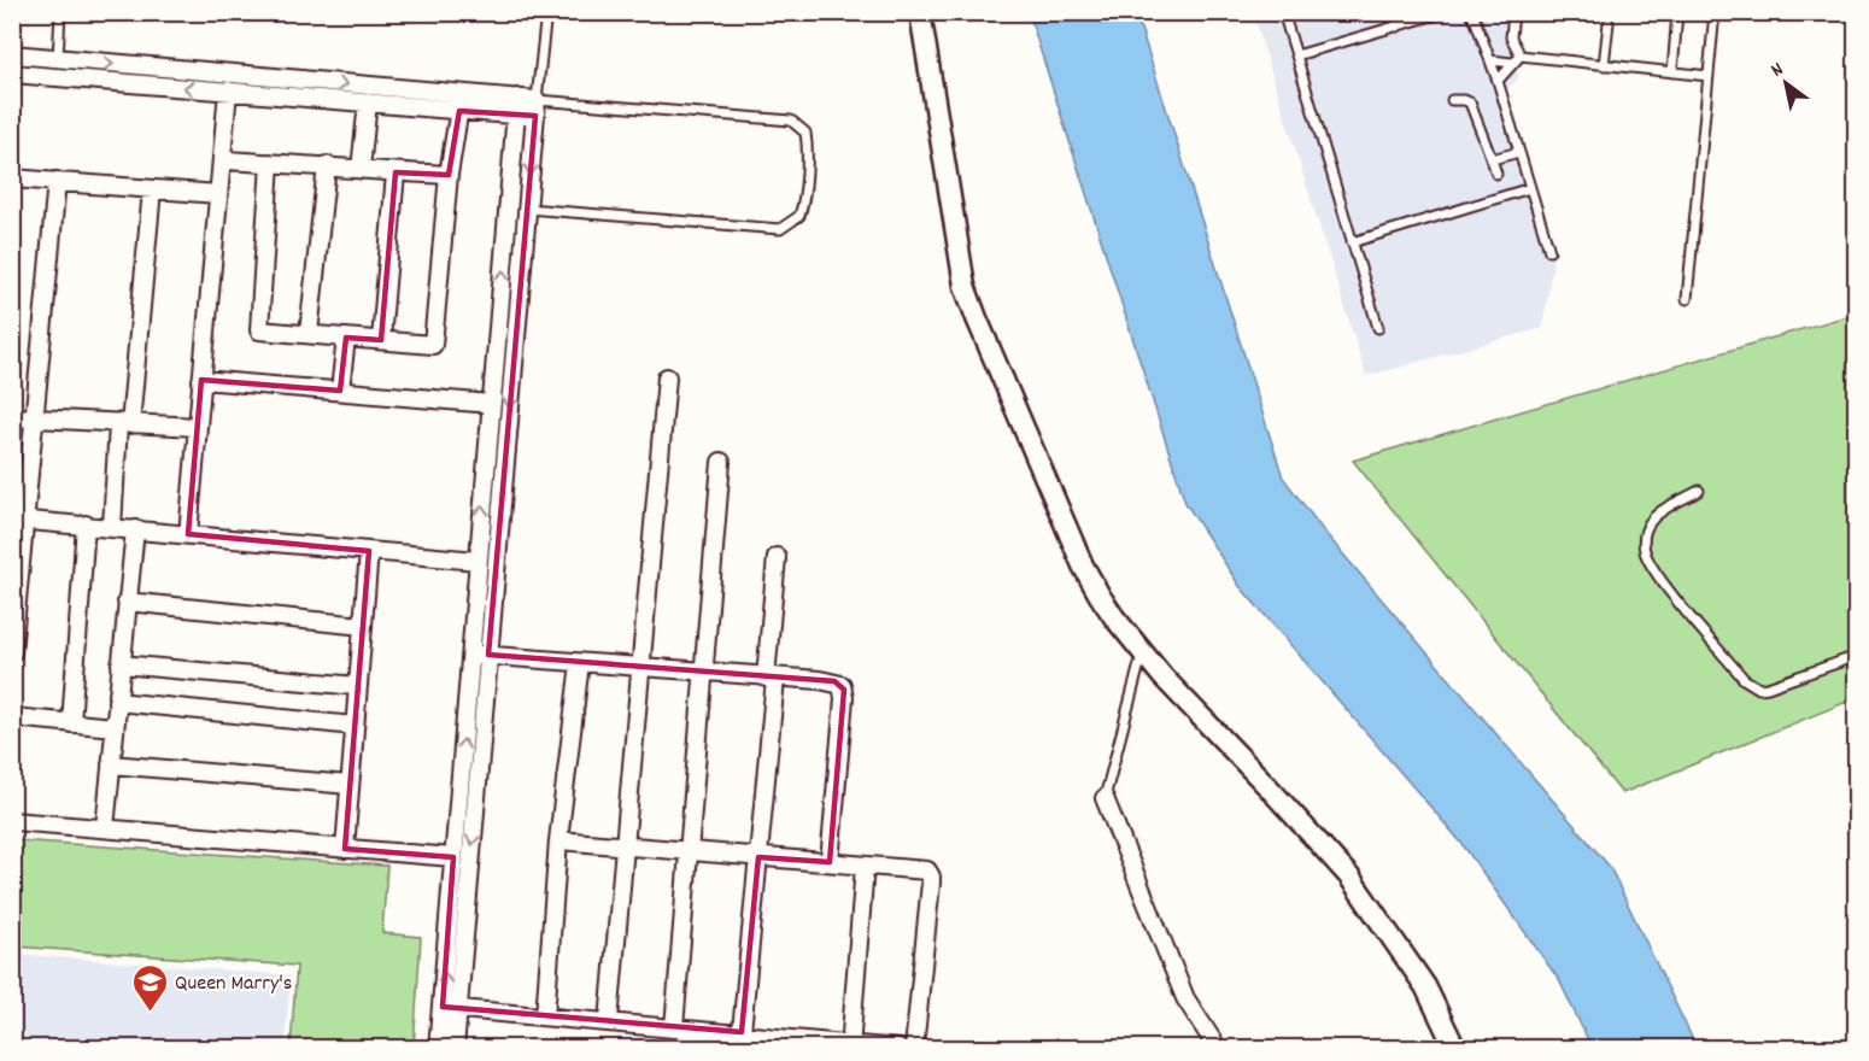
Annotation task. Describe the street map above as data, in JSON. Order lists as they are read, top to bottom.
{
  "places": {
    "school or university": ["Queen Marry's"]
  },
  "north": "top left"
}
